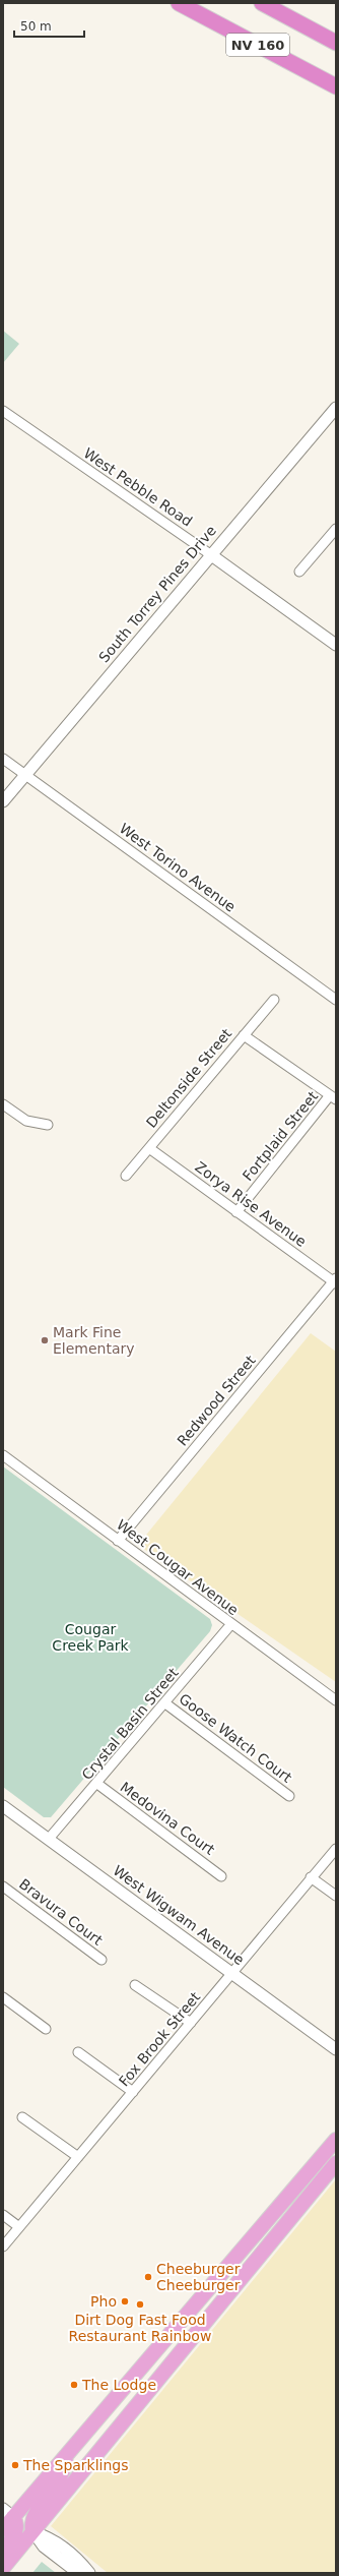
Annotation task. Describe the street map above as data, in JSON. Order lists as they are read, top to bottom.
{
  "streets": {
    "highway": ["NV 160"],
    "street": [
      "West Pebble Road",
      "South Torrey Pines Drive",
      "West Torino Avenue",
      "Deltonside Street",
      "Fortplaid Street",
      "Zorya Rise Avenue",
      "Redwood Street",
      "West Cougar Avenue",
      "Crystal Basin Street",
      "Goose Watch Court",
      "Medovina Court",
      "Bravura Court",
      "West Wigwam Avenue",
      "Fox Brook Street"
    ]
  },
  "crossings": [
    ["West Pebble Road", "South Torrey Pines Drive"],
    ["South Torrey Pines Drive", "West Torino Avenue"],
    ["Deltonside Street", "Zorya Rise Avenue"],
    ["Fortplaid Street", "Zorya Rise Avenue"],
    ["Zorya Rise Avenue", "Redwood Street"],
    ["Redwood Street", "West Cougar Avenue"],
    ["West Cougar Avenue", "Crystal Basin Street"],
    ["Crystal Basin Street", "Goose Watch Court"],
    ["Crystal Basin Street", "Medovina Court"],
    ["Crystal Basin Street", "West Wigwam Avenue"],
    ["West Wigwam Avenue", "Fox Brook Street"]
  ],
  "parks": ["Cougar Creek Park"],
  "places": [
    "Mark Fine Elementary",
    "Cheeburger Cheeburger",
    "Pho",
    "Dirt Dog Fast Food Restaurant Rainbow",
    "The Lodge",
    "The Sparklings"
  ],
  "scale_bar": "50 m"
}
